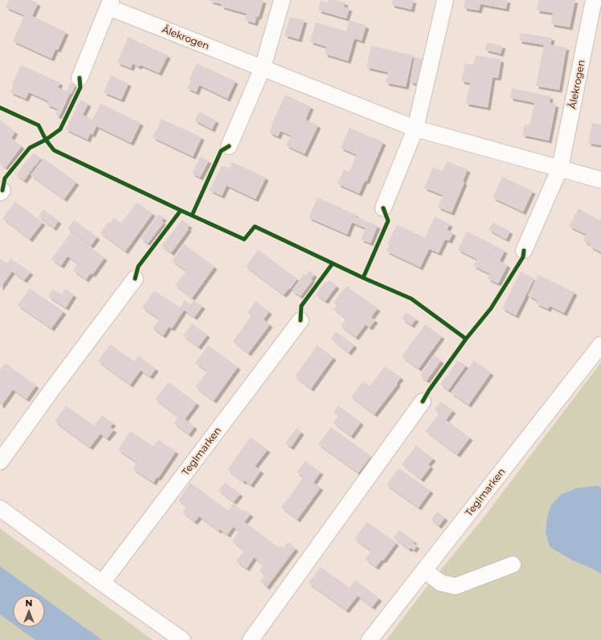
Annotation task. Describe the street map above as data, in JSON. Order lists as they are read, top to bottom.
{
  "streets": {
    "street": ["Ålekrogen", "Teglmarken"]
  },
  "north": "top"
}
